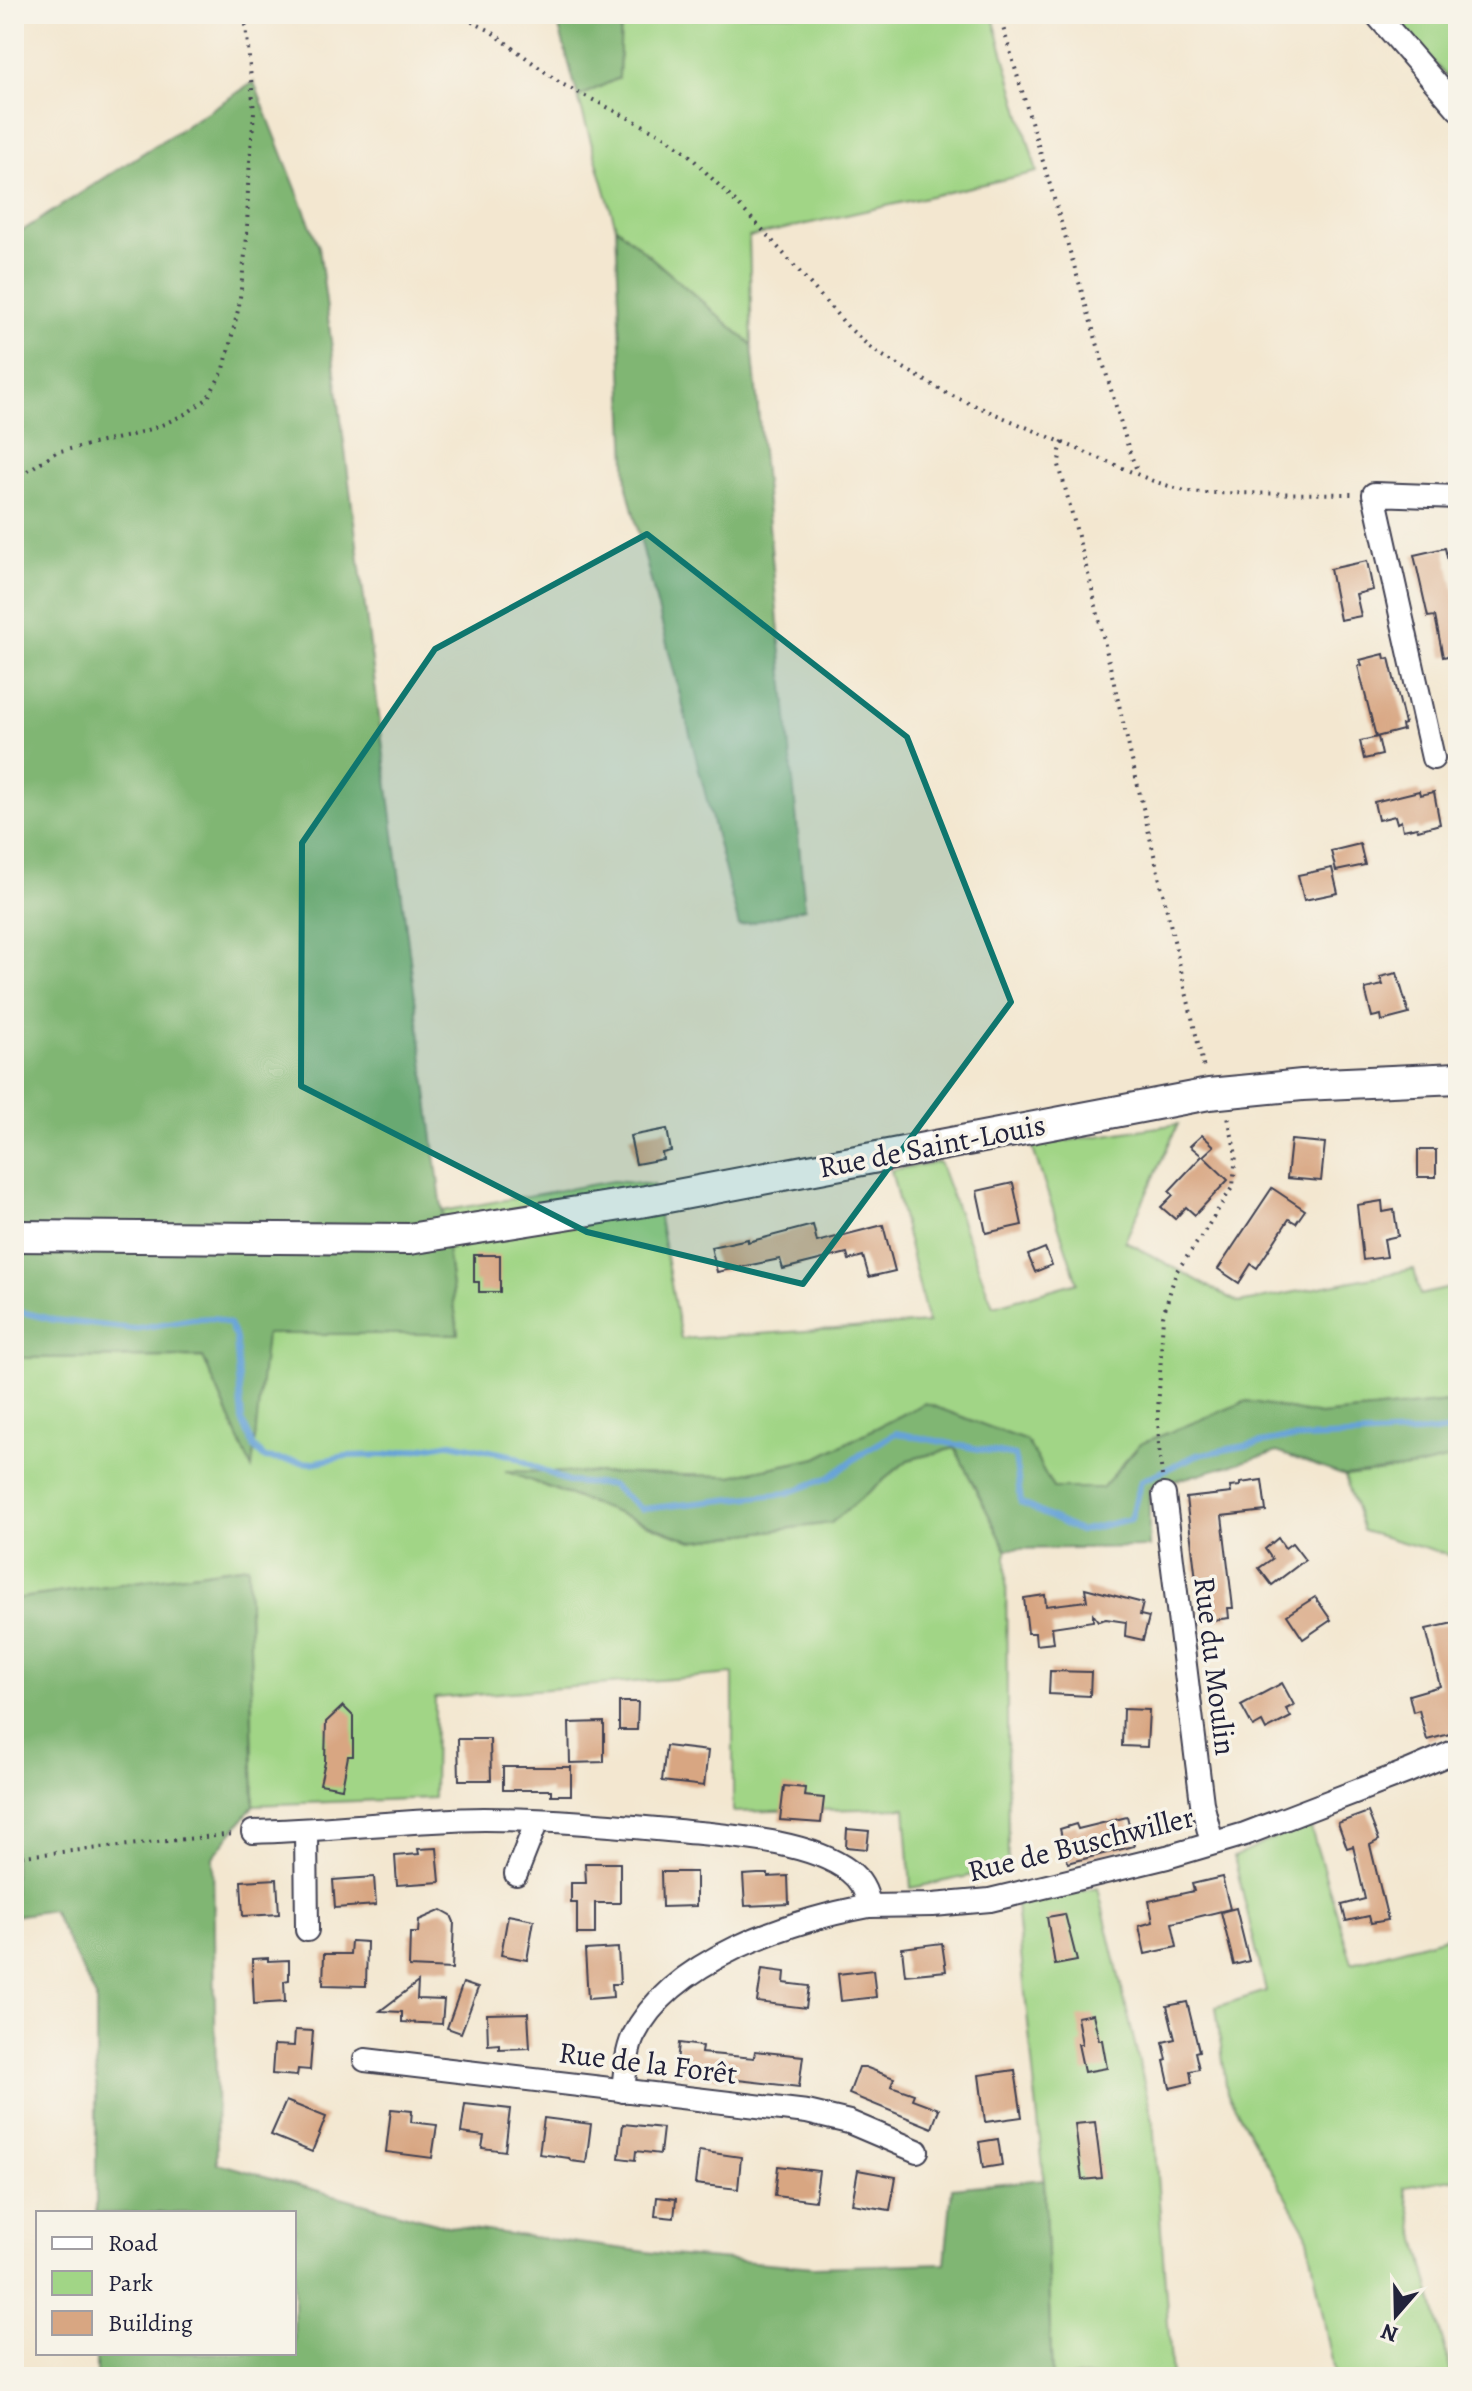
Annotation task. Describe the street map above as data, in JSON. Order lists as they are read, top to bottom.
{
  "streets": {
    "street": [
      "Rue de Saint-Louis",
      "Rue du Moulin",
      "Rue de Buschwiller",
      "Rue de la Forêt"
    ]
  },
  "crossings": [
    ["Rue du Moulin", "Rue de Buschwiller"],
    ["Rue de Buschwiller", "Rue de la Forêt"]
  ],
  "legend": ["Road", "Park", "Building"],
  "north": "bottom"
}
